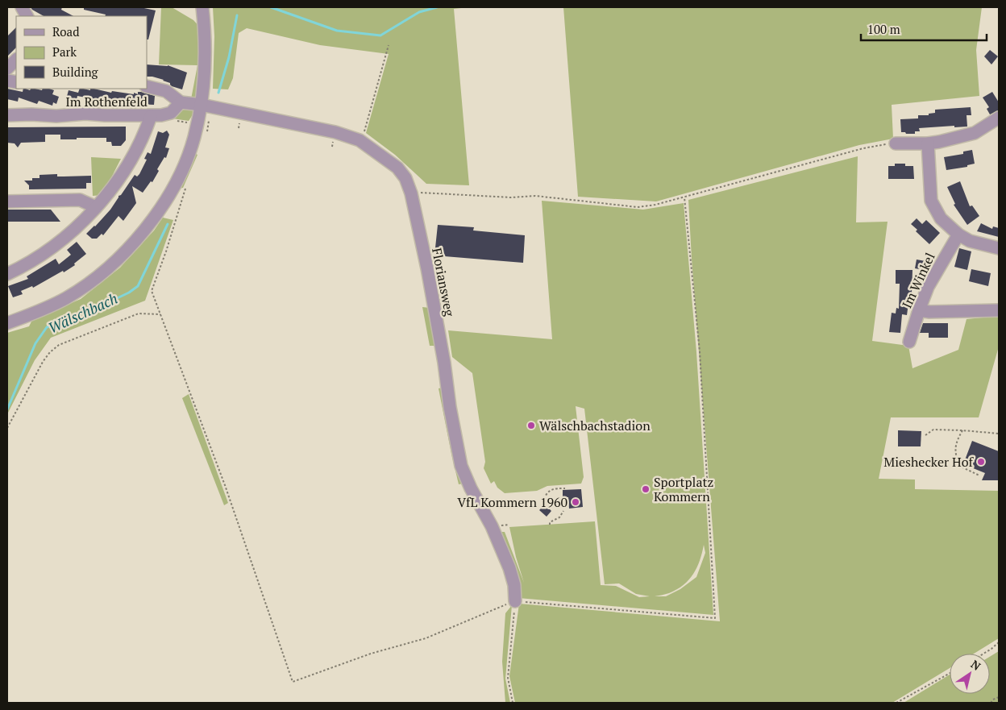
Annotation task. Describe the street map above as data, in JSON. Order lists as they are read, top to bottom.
{
  "streets": {
    "street": ["Im Rothenfeld", "Im Winkel", "Floriansweg"]
  },
  "water": ["Wälschbach"],
  "places": [
    "Wälschbachstadion",
    "Mieshecker Hof",
    "Sportplatz Kommern",
    "VfL Kommern 1960"
  ],
  "legend": ["Road", "Park", "Building"],
  "scale_bar": "100 m",
  "north": "top right"
}
